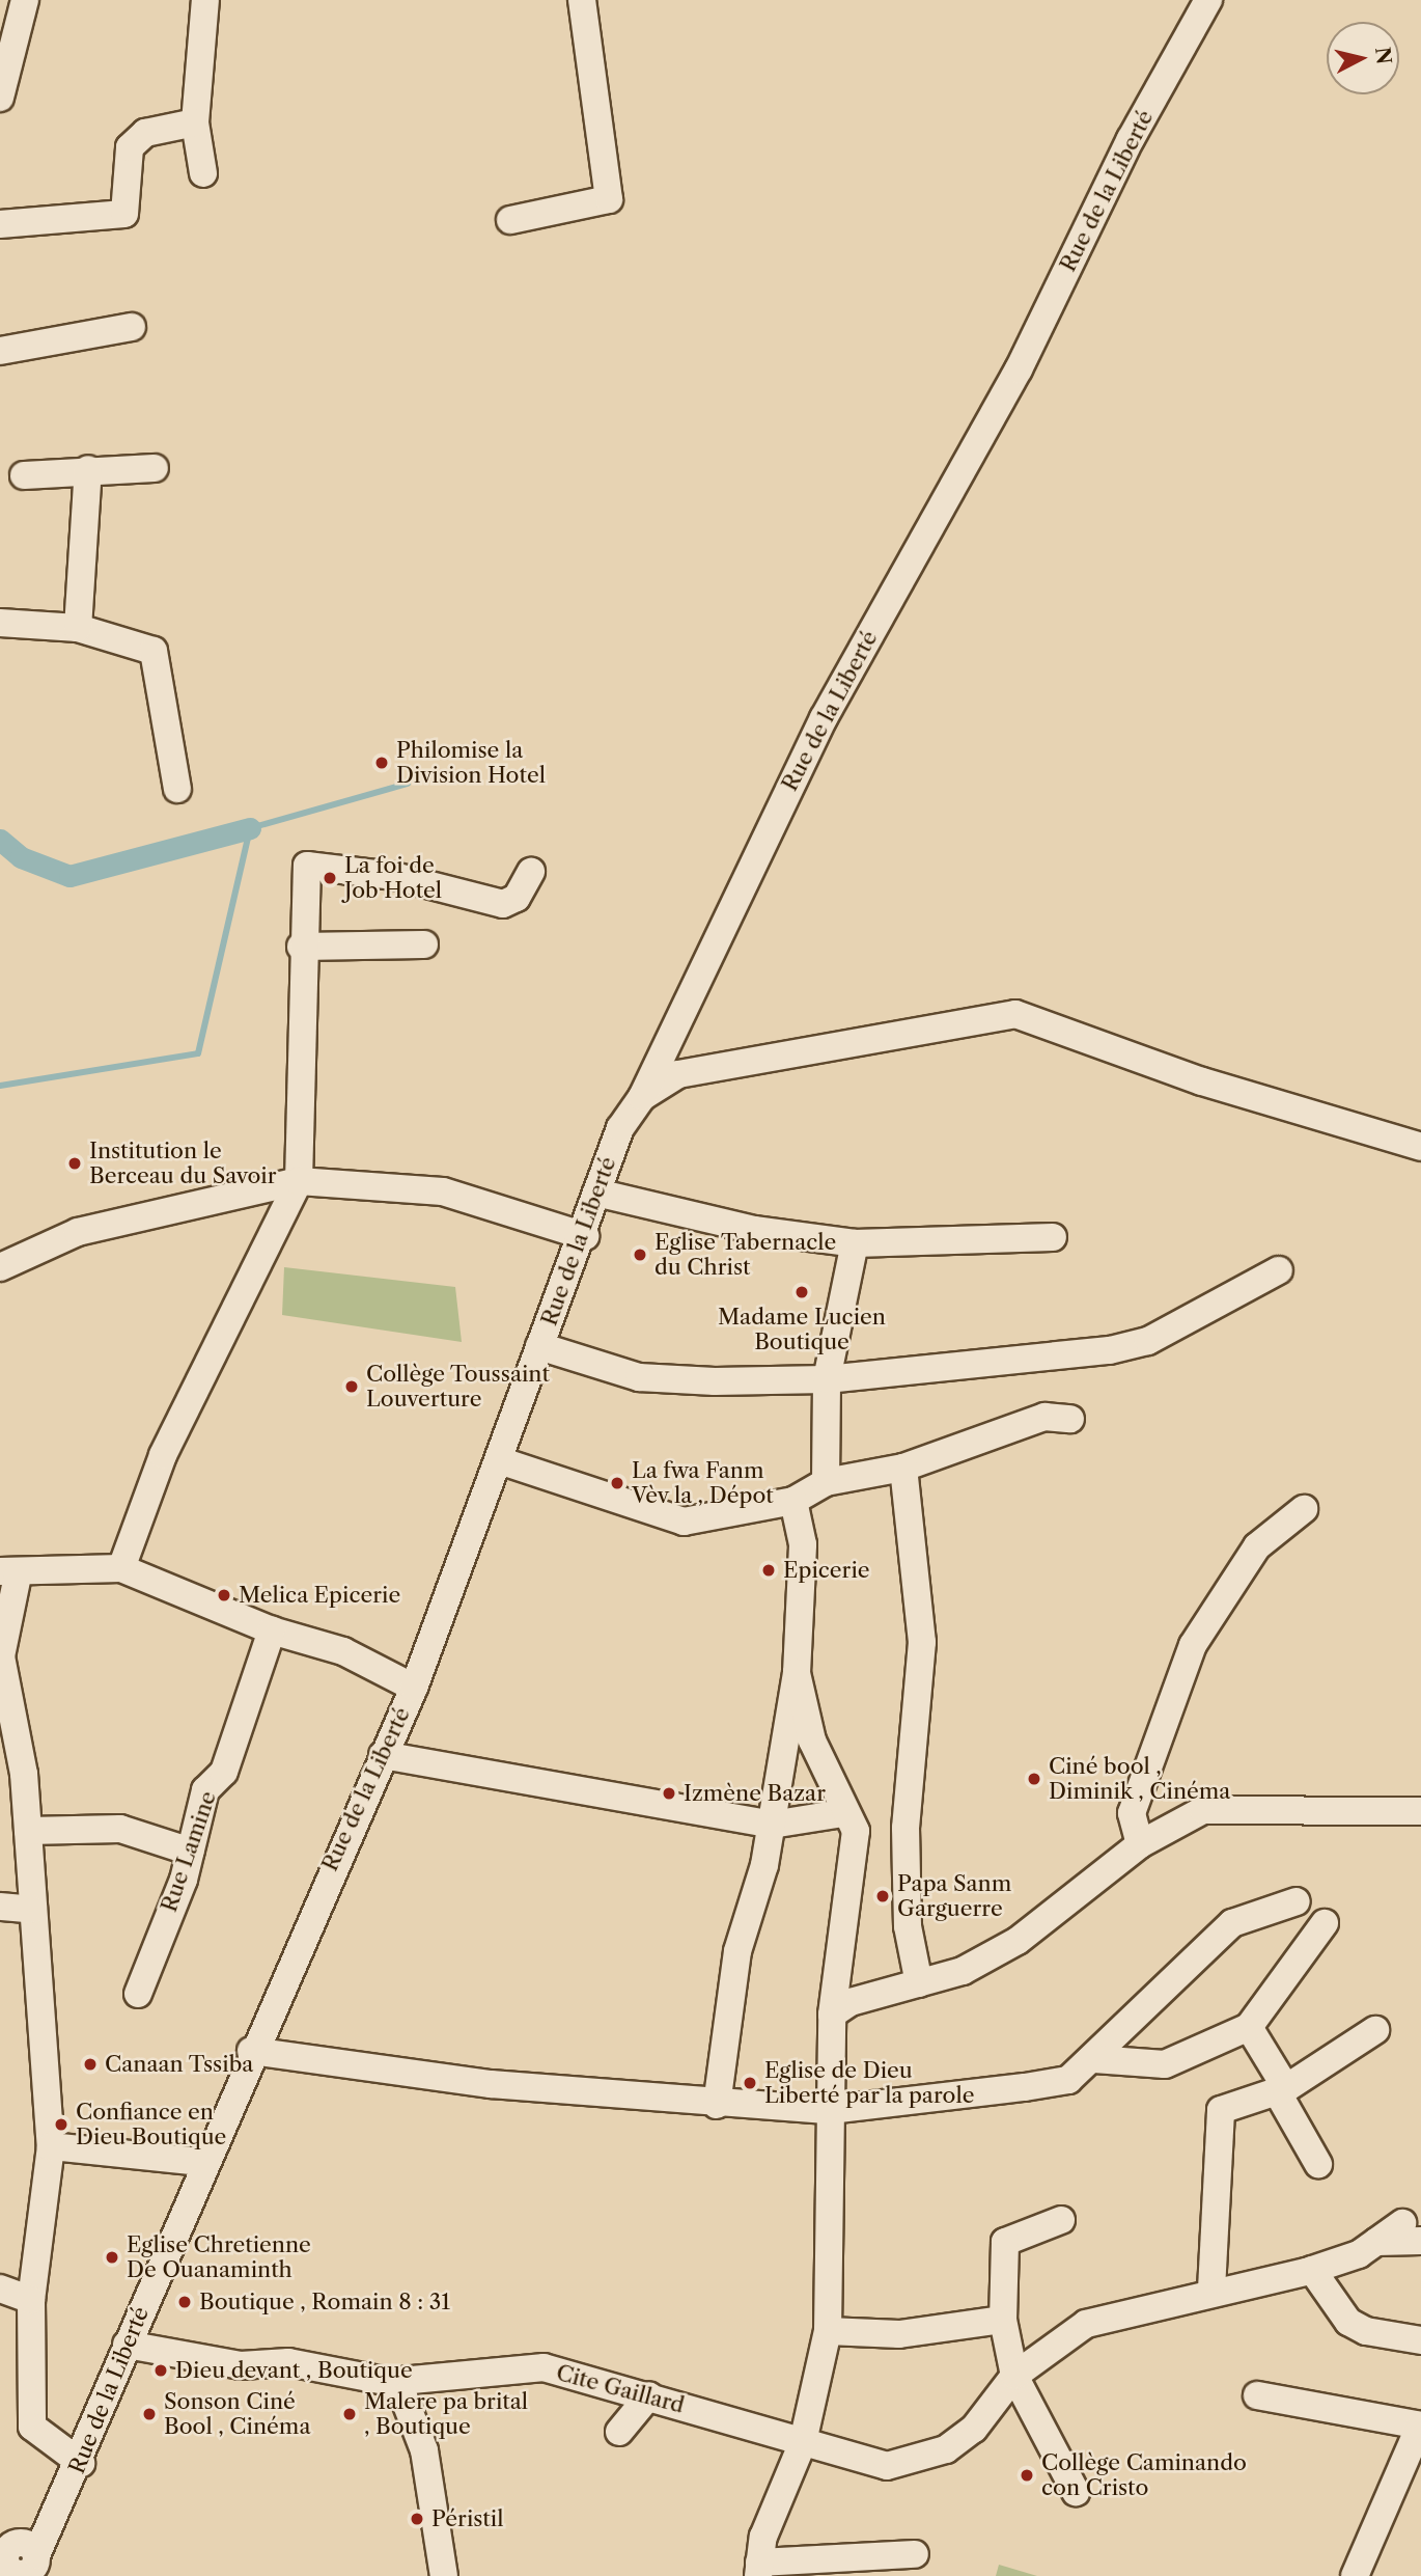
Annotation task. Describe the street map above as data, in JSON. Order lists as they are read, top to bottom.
{
  "streets": {
    "street": ["Rue de la Liberté", "Rue Lamine", "Cite Gaillard"]
  },
  "crossings": [
    ["Rue de la Liberté", "Cite Gaillard"]
  ],
  "places": [
    "Philomise la Division Hotel",
    "La foi de Job Hotel",
    "Institution le Berceau du Savoir",
    "Eglise Tabernacle du Christ",
    "Madame Lucien Boutique",
    "Collège Toussaint Louverture",
    "La fwa Fanm Vèv la , Dépot",
    "Epicerie",
    "Melica Epicerie",
    "Ciné bool , Diminik , Cinéma",
    "Izmène Bazar",
    "Papa Sanm Garguerre",
    "Canaan Tssiba",
    "Eglise de Dieu Liberté par la parole",
    "Confiance en Dieu Boutique",
    "Eglise Chretienne De Ouanaminth",
    "Boutique , Romain 8 : 31",
    "Dieu devant , Boutique",
    "Sonson Ciné Bool , Cinéma",
    "Malere pa brital , Boutique",
    "Collège Caminando con Cristo",
    "Péristil"
  ],
  "north": "right"
}
